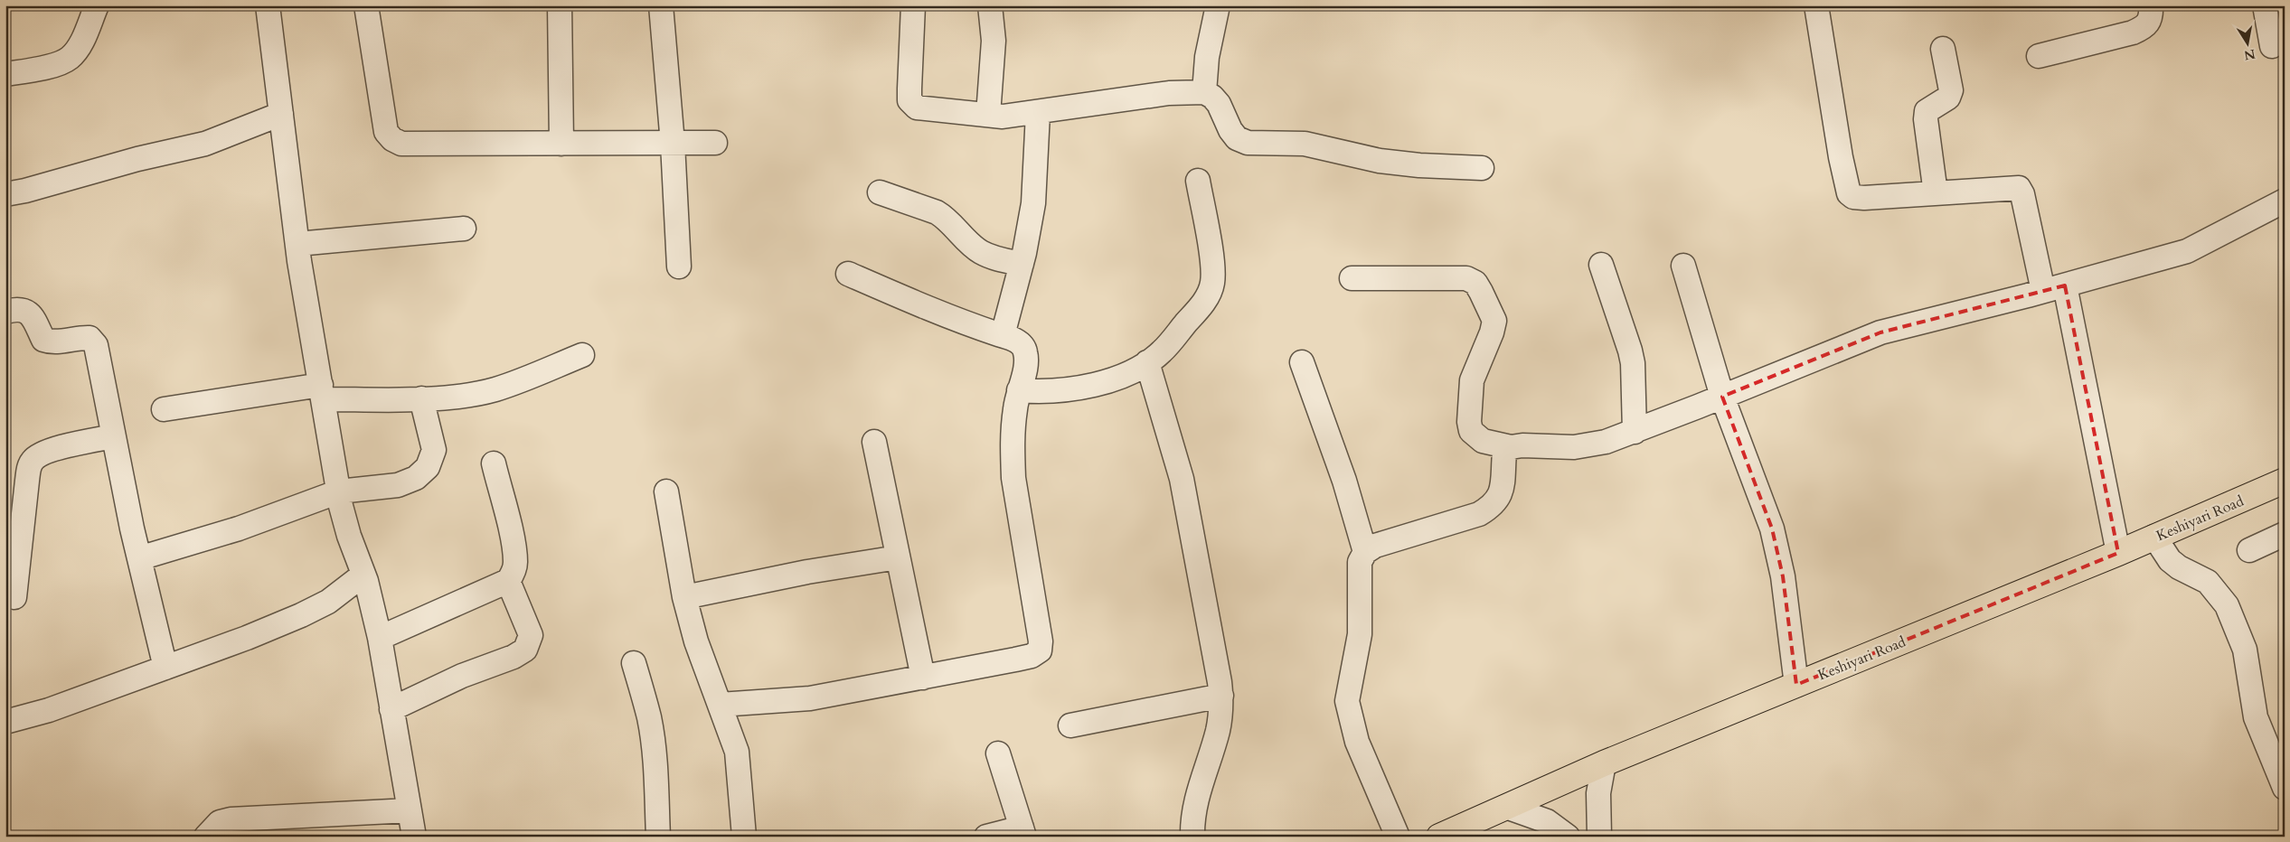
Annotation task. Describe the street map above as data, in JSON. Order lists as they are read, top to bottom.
{
  "streets": {
    "main road": ["Keshiyari Road"]
  },
  "north": "bottom"
}
